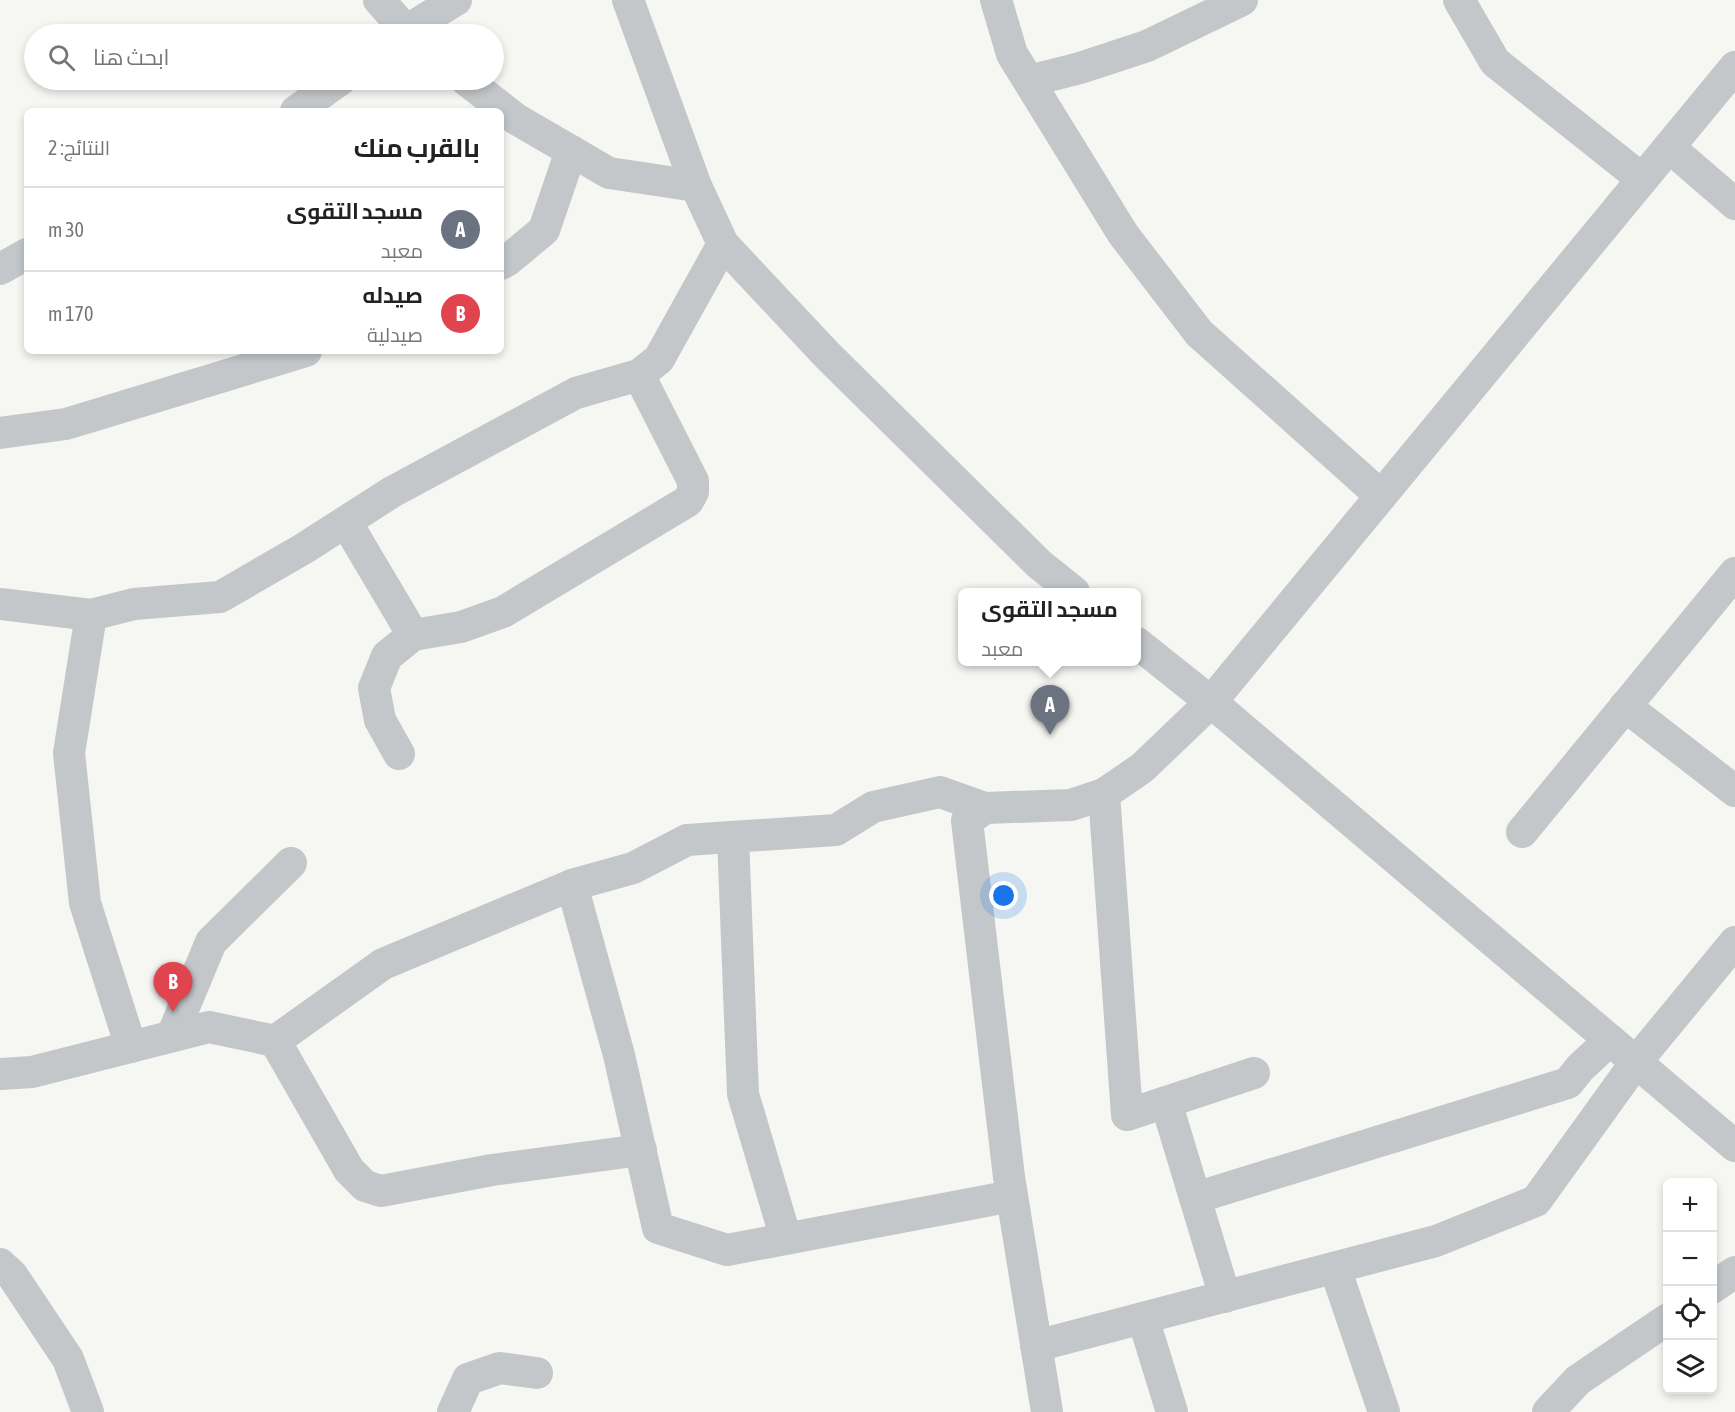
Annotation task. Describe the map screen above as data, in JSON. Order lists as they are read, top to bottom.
{
  "page": {
    "search": "ابحث هنا",
    "heading": ["بالقرب منك", "النتائج: 2"],
    "list": [
      {
        "mark": "A",
        "name": "مسجد التقوى",
        "note": "معبد",
        "value": "30 m"
      },
      {
        "mark": "B",
        "name": "صيدله",
        "note": "صيدلية",
        "value": "170 m"
      }
    ],
    "popup": ["مسجد التقوى", "معبد"],
    "pins": ["A", "B"],
    "map_buttons": ["+", "−"]
  }
}
